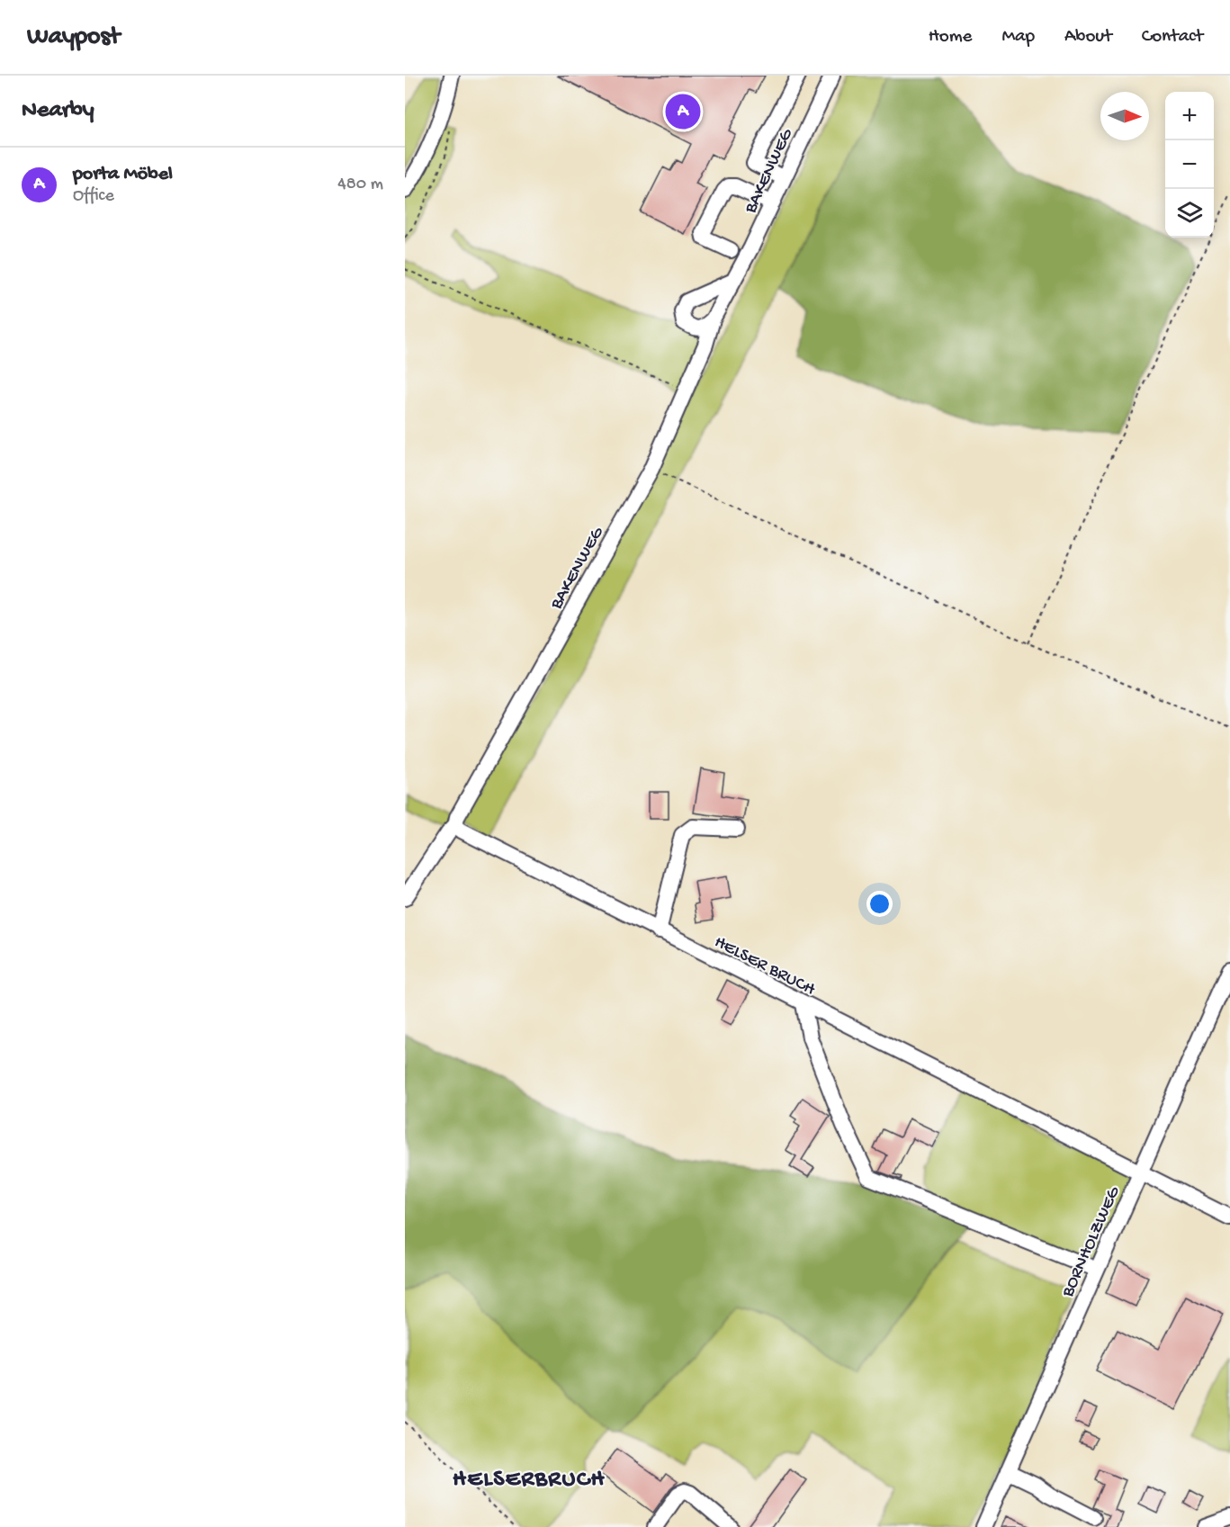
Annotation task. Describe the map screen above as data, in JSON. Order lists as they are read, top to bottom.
{
  "streets": {
    "street": ["BAKENWEG", "HELSER BRUCH", "BORNHOLZWEG"]
  },
  "crossings": [
    ["BAKENWEG", "HELSER BRUCH"],
    ["HELSER BRUCH", "BORNHOLZWEG"]
  ],
  "districts": ["HELSERBRUCH"],
  "north": "right",
  "page": {
    "header": "Waypost",
    "nav": [
      "Home",
      "Map",
      "About",
      "Contact"
    ],
    "heading": "Nearby",
    "map_buttons": ["+", "−"],
    "pins": "A",
    "list": [
      {
        "mark": "A",
        "name": "porta Möbel",
        "note": "Office",
        "value": "480 m"
      }
    ]
  }
}
